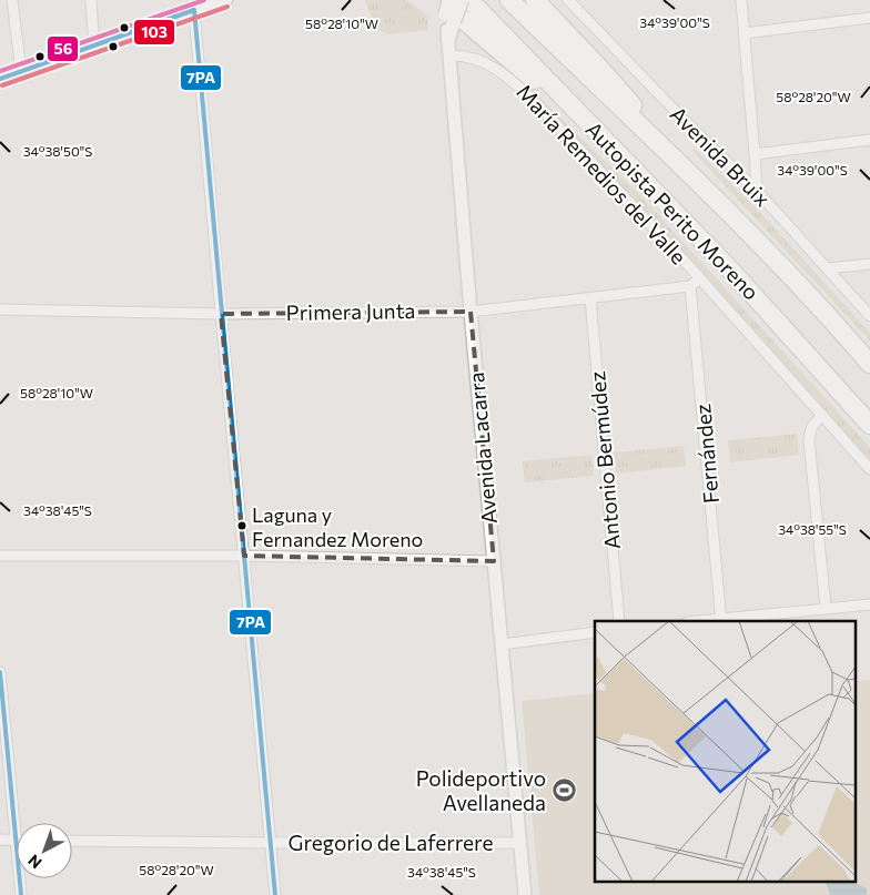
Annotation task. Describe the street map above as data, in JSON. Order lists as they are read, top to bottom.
{
  "streets": {
    "highway": ["Autopista Perito Moreno"],
    "street": [
      "Avenida Bruix",
      "María Remedios del Valle",
      "Primera Junta",
      "Avenida Lacarra",
      "Fernández",
      "Antonio Bermúdez",
      "Gregorio de Laferrere"
    ]
  },
  "crossings": [
    ["María Remedios del Valle", "Primera Junta"],
    ["María Remedios del Valle", "Avenida Lacarra"],
    ["Primera Junta", "Avenida Lacarra"],
    ["Primera Junta", "Fernández"],
    ["Primera Junta", "Antonio Bermúdez"],
    ["Avenida Lacarra", "Gregorio de Laferrere"]
  ],
  "places": {
    "other": ["Laguna y Fernandez Moreno"],
    "sports": ["Polideportivo Avellaneda"]
  },
  "lines": ["transit line 56", "transit line 103", "transit line 7PA"],
  "north": "bottom left",
  "coordinates": [
    "34°39'00\"S",
    "58°28'10\"W",
    "58°28'20\"W",
    "34°38'50\"S",
    "34°38'45\"S",
    "34°38'55\"S"
  ]
}
